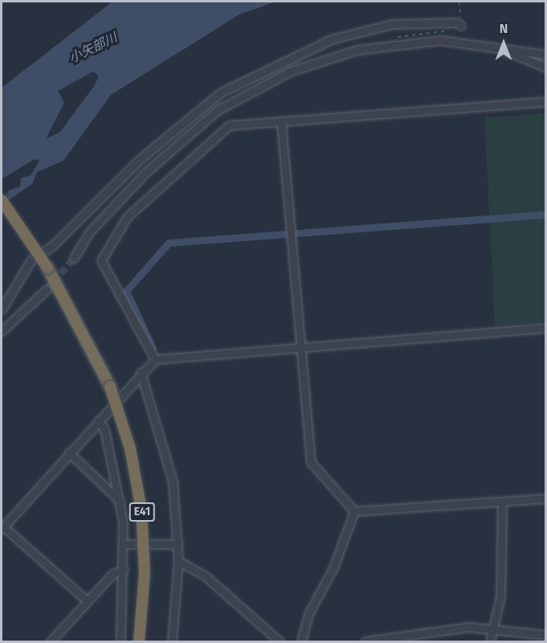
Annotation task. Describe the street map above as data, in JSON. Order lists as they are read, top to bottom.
{
  "streets": {
    "highway": ["E41"]
  },
  "water": ["小矢部川"],
  "north": "top"
}
